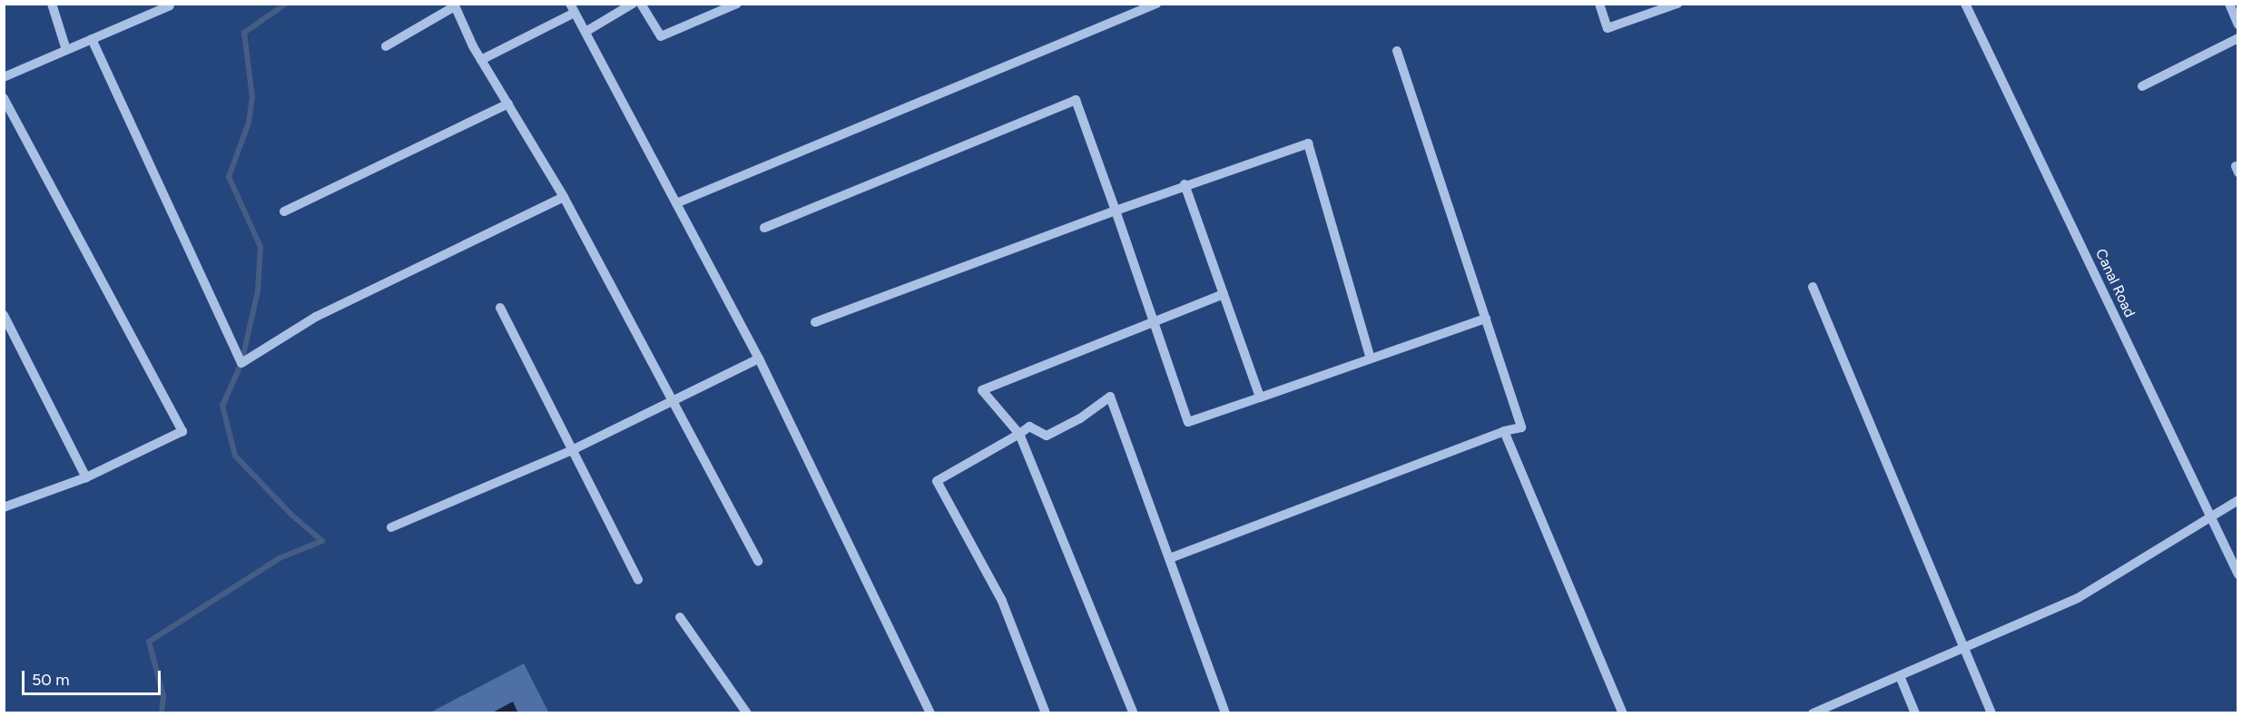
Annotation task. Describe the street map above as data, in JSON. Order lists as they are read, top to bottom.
{
  "streets": {
    "street": ["Canal Road"]
  },
  "scale_bar": "50 m"
}
